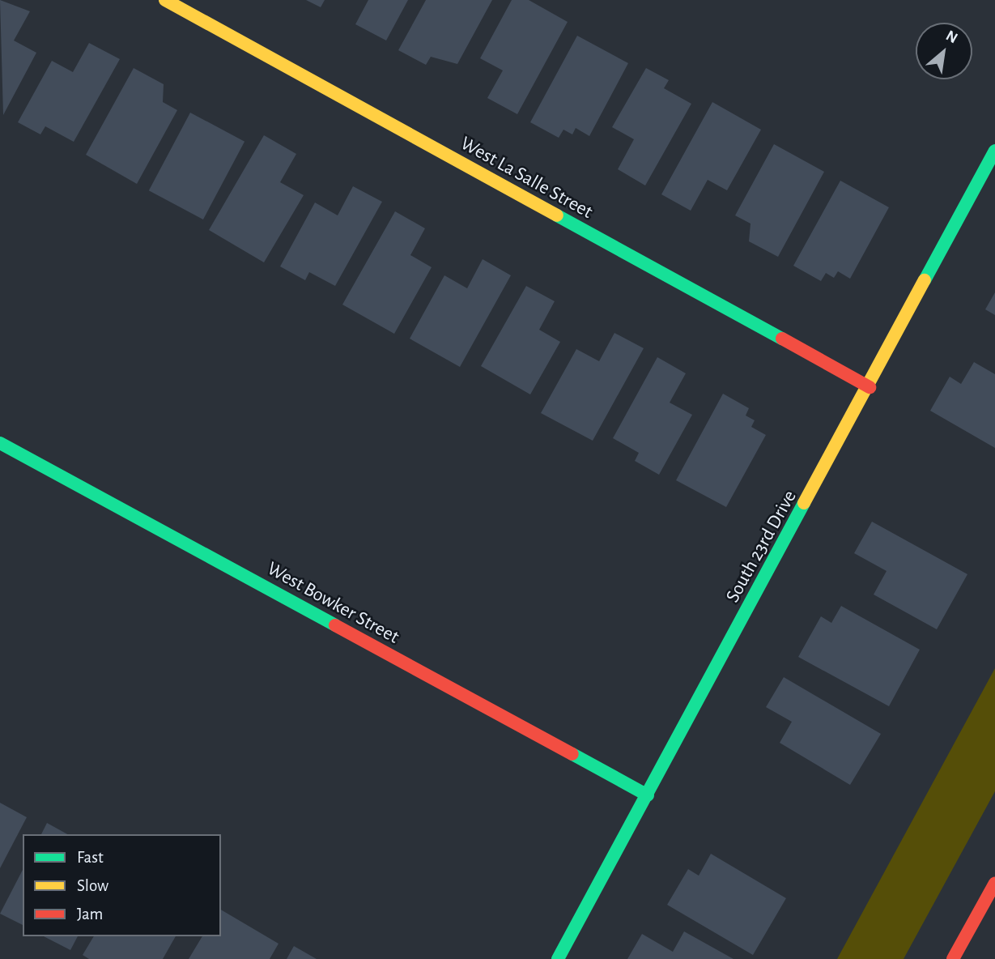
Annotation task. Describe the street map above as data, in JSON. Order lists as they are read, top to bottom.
{
  "streets": {
    "street": ["West La Salle Street", "South 23rd Drive", "West Bowker Street"]
  },
  "crossings": [
    ["West La Salle Street", "South 23rd Drive"],
    ["South 23rd Drive", "West Bowker Street"]
  ],
  "legend": ["Fast", "Slow", "Jam"],
  "north": "top right"
}
